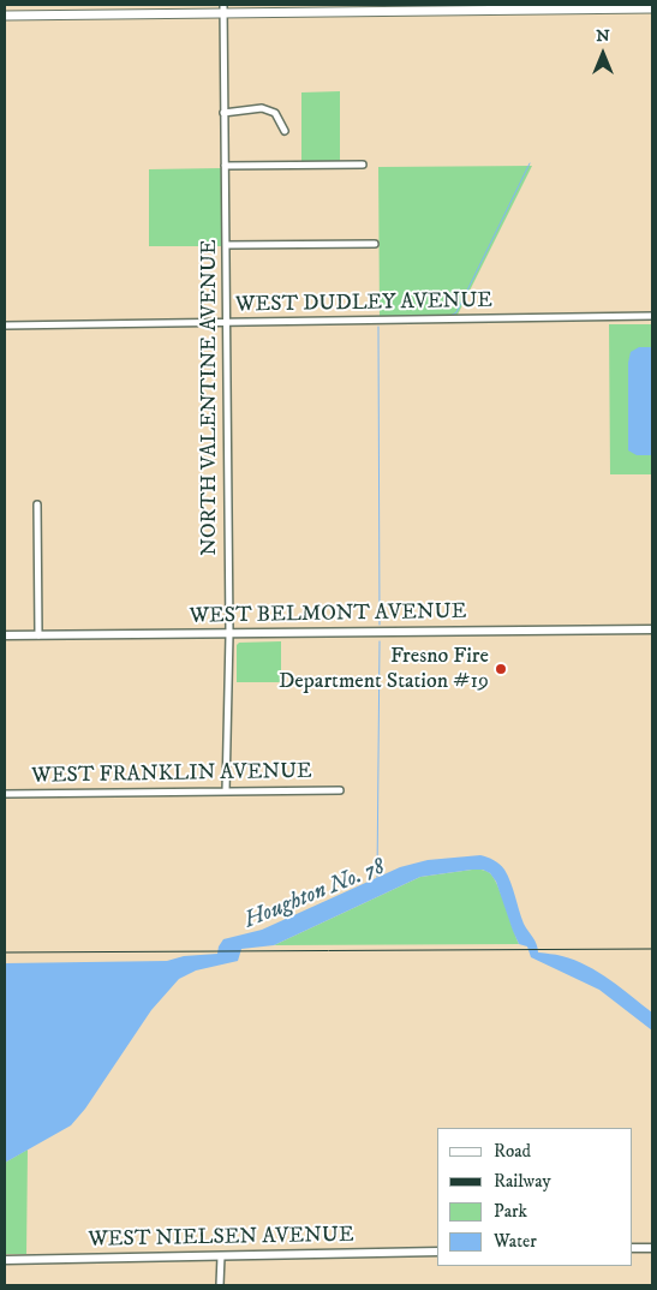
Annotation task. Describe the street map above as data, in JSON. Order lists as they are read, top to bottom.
{
  "streets": {
    "street": [
      "WEST DUDLEY AVENUE",
      "NORTH VALENTINE AVENUE",
      "WEST BELMONT AVENUE",
      "WEST FRANKLIN AVENUE",
      "WEST NIELSEN AVENUE"
    ]
  },
  "crossings": [
    ["WEST DUDLEY AVENUE", "NORTH VALENTINE AVENUE"],
    ["NORTH VALENTINE AVENUE", "WEST BELMONT AVENUE"],
    ["NORTH VALENTINE AVENUE", "WEST FRANKLIN AVENUE"]
  ],
  "water": ["Houghton No. 78"],
  "places": ["Fresno Fire Department Station #19"],
  "legend": [
    "Road",
    "Railway",
    "Park",
    "Water"
  ],
  "north": "top"
}
